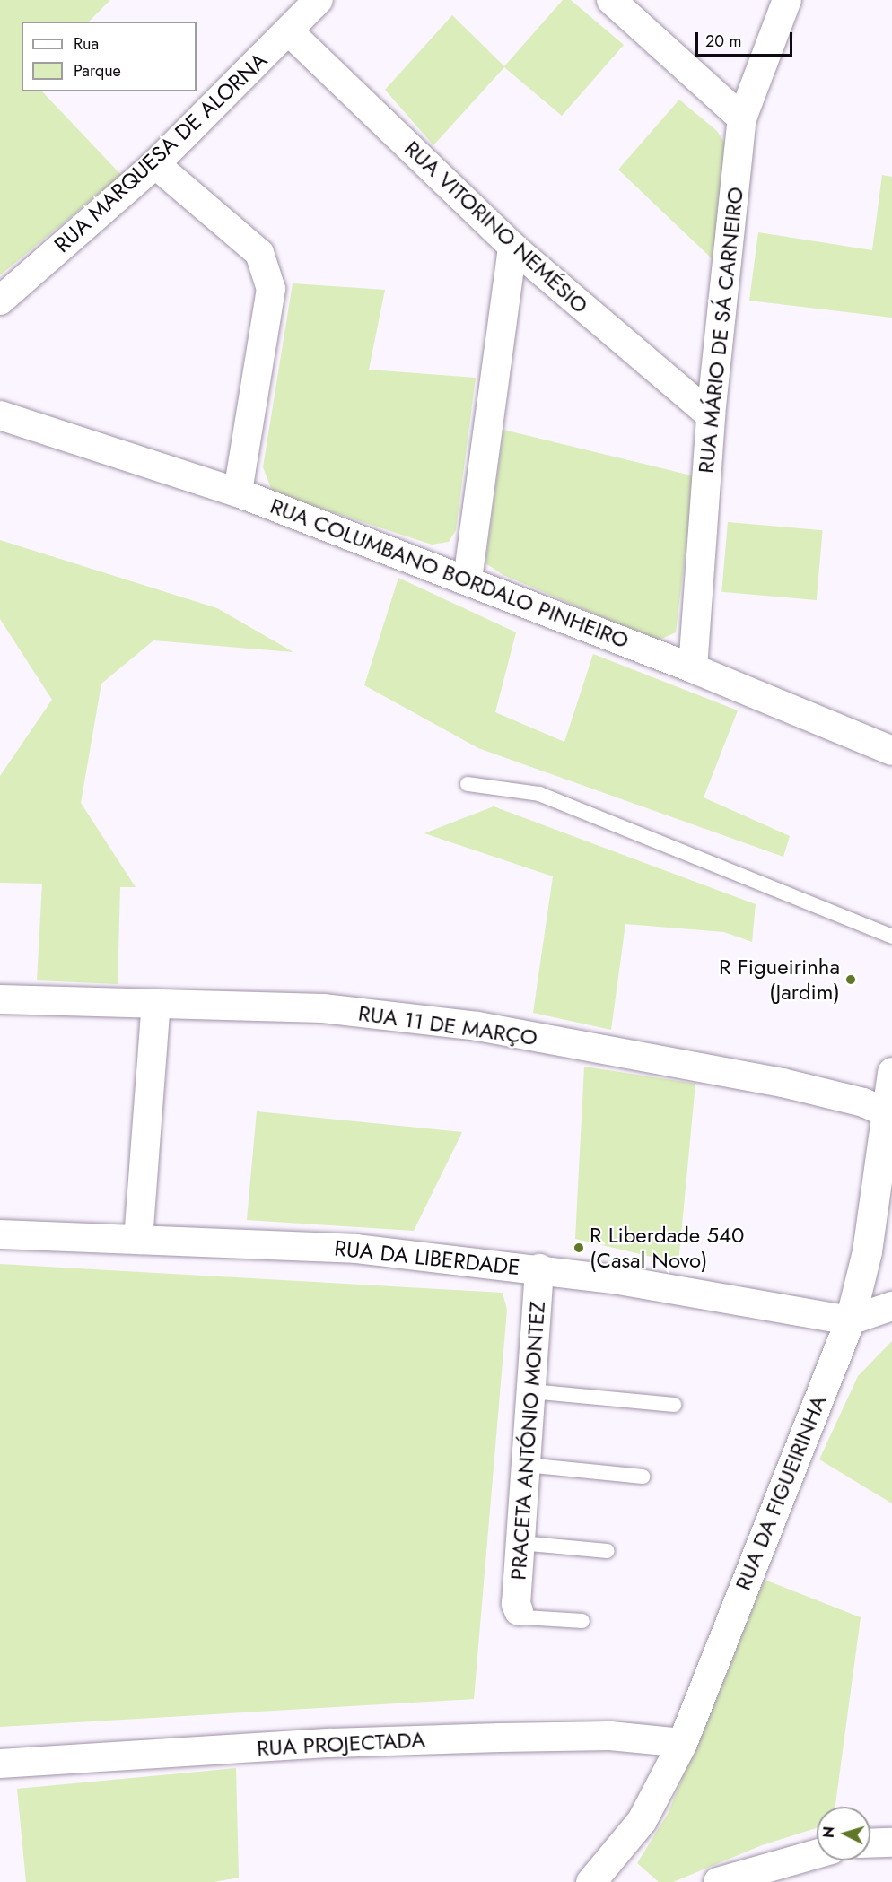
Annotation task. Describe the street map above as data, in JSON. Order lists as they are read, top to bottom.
{
  "streets": {
    "street": [
      "RUA MARQUESA DE ALORNA",
      "RUA VITORINO NEMÉSIO",
      "RUA MÁRIO DE SÁ CARNEIRO",
      "RUA COLUMBANO BORDALO PINHEIRO",
      "RUA 11 DE MARÇO",
      "RUA DA LIBERDADE",
      "PRACETA ANTÓNIO MONTEZ",
      "RUA DA FIGUEIRINHA",
      "RUA PROJECTADA"
    ]
  },
  "crossings": [
    ["RUA MARQUESA DE ALORNA", "RUA VITORINO NEMÉSIO"],
    ["RUA VITORINO NEMÉSIO", "RUA MÁRIO DE SÁ CARNEIRO"],
    ["RUA MÁRIO DE SÁ CARNEIRO", "RUA COLUMBANO BORDALO PINHEIRO"],
    ["RUA 11 DE MARÇO", "RUA DA FIGUEIRINHA"],
    ["RUA DA LIBERDADE", "PRACETA ANTÓNIO MONTEZ"],
    ["RUA DA LIBERDADE", "RUA DA FIGUEIRINHA"],
    ["RUA DA FIGUEIRINHA", "RUA PROJECTADA"]
  ],
  "places": ["R Figueirinha (Jardim)", "R Liberdade 540 (Casal Novo)"],
  "legend": ["Rua", "Parque"],
  "scale_bar": "20 m",
  "north": "left"
}
